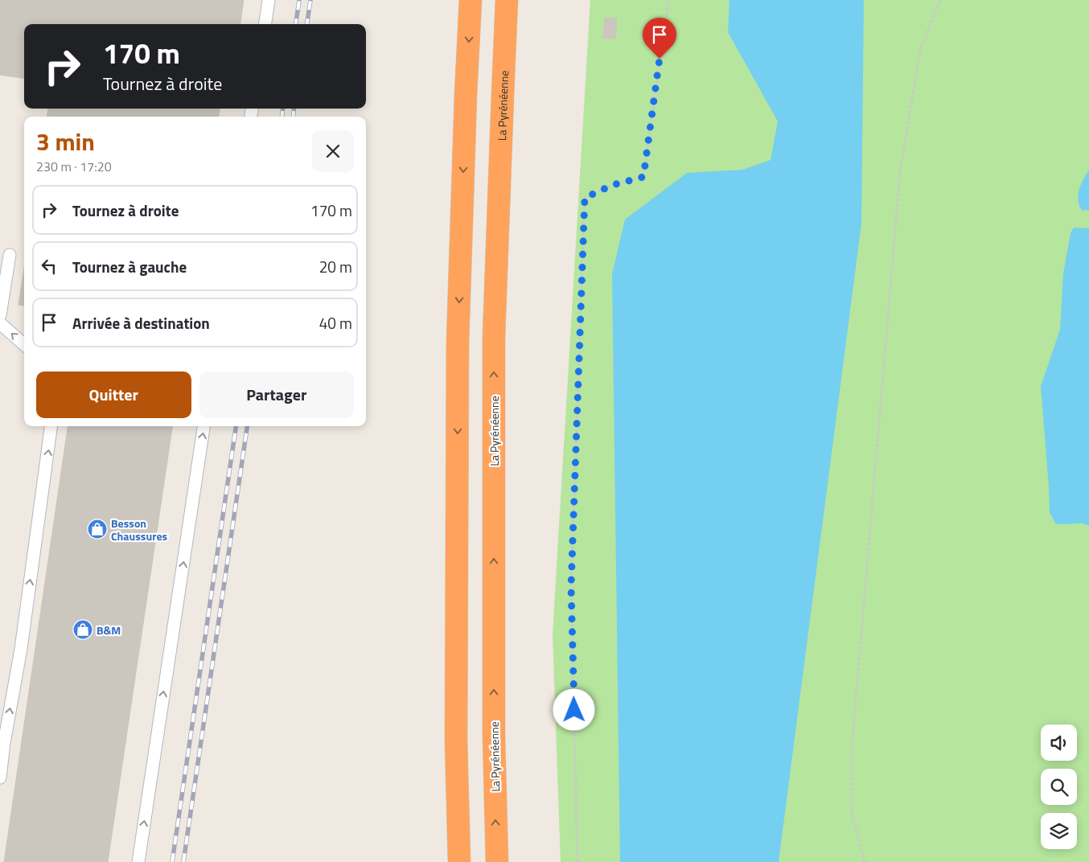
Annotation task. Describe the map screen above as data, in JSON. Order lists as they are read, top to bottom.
{
  "streets": {
    "highway": ["La Pyrénéenne"]
  },
  "places": {
    "shop": ["Besson Chaussures", "B&M"]
  },
  "page": {
    "turn": ["170 m", "Tournez à droite"],
    "heading": ["3 min", "230 m · 17:20"],
    "list": [
      {
        "name": "Tournez à droite",
        "value": "170 m"
      },
      {
        "name": "Tournez à gauche",
        "value": "20 m"
      },
      {
        "name": "Arrivée à destination",
        "value": "40 m"
      }
    ],
    "buttons": ["Quitter", "Partager"]
  }
}
